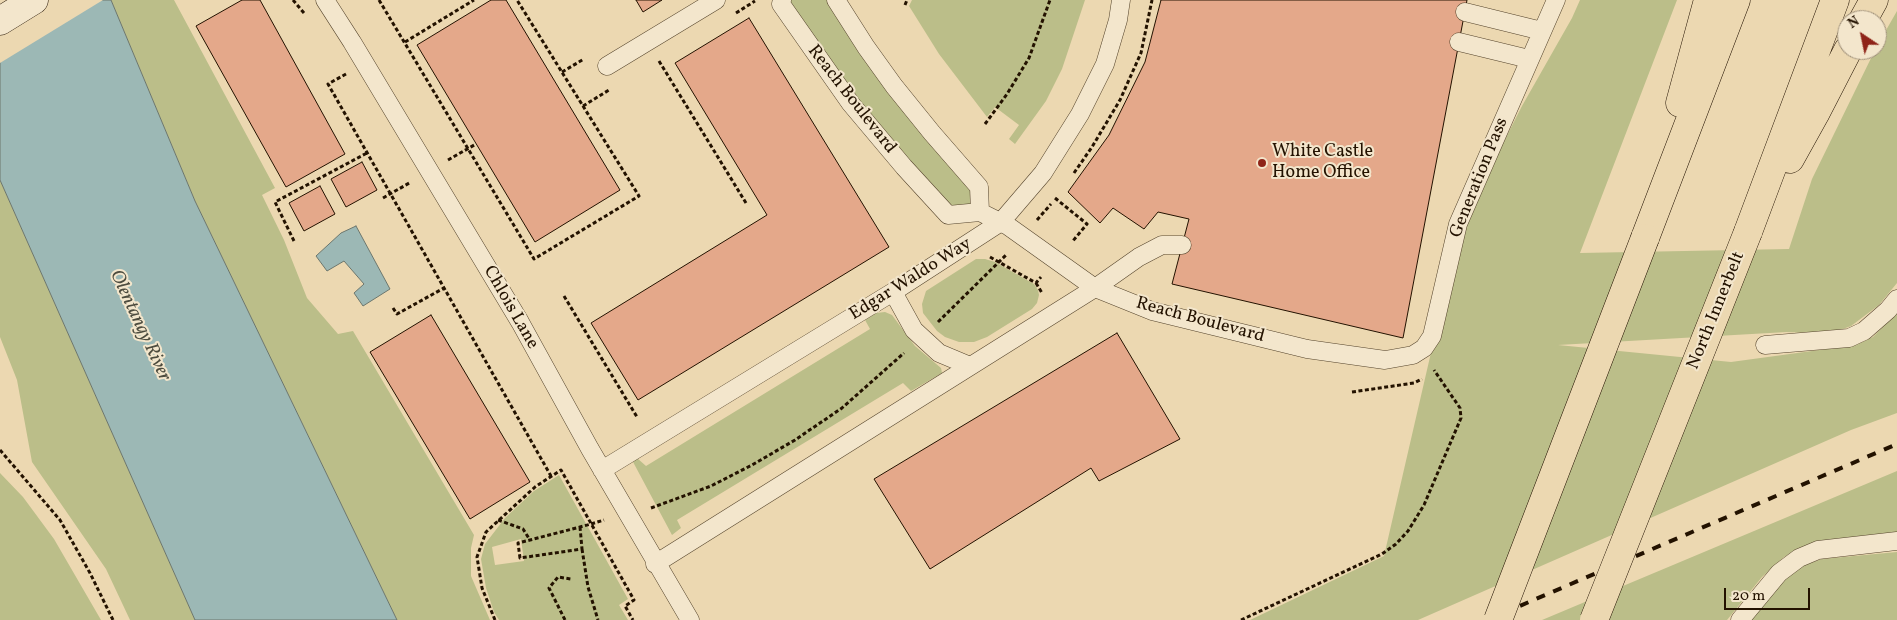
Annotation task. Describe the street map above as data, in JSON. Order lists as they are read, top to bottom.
{
  "streets": {
    "highway": ["North Innerbelt"],
    "lane": [
      "Reach Boulevard",
      "Generation Pass",
      "Edgar Waldo Way",
      "Chlois Lane"
    ]
  },
  "crossings": [
    ["Reach Boulevard", "Generation Pass"],
    ["Reach Boulevard", "Edgar Waldo Way"],
    ["Edgar Waldo Way", "Chlois Lane"]
  ],
  "water": ["Olentangy River"],
  "places": ["White Castle Home Office"],
  "scale_bar": "20 m",
  "north": "top left"
}
